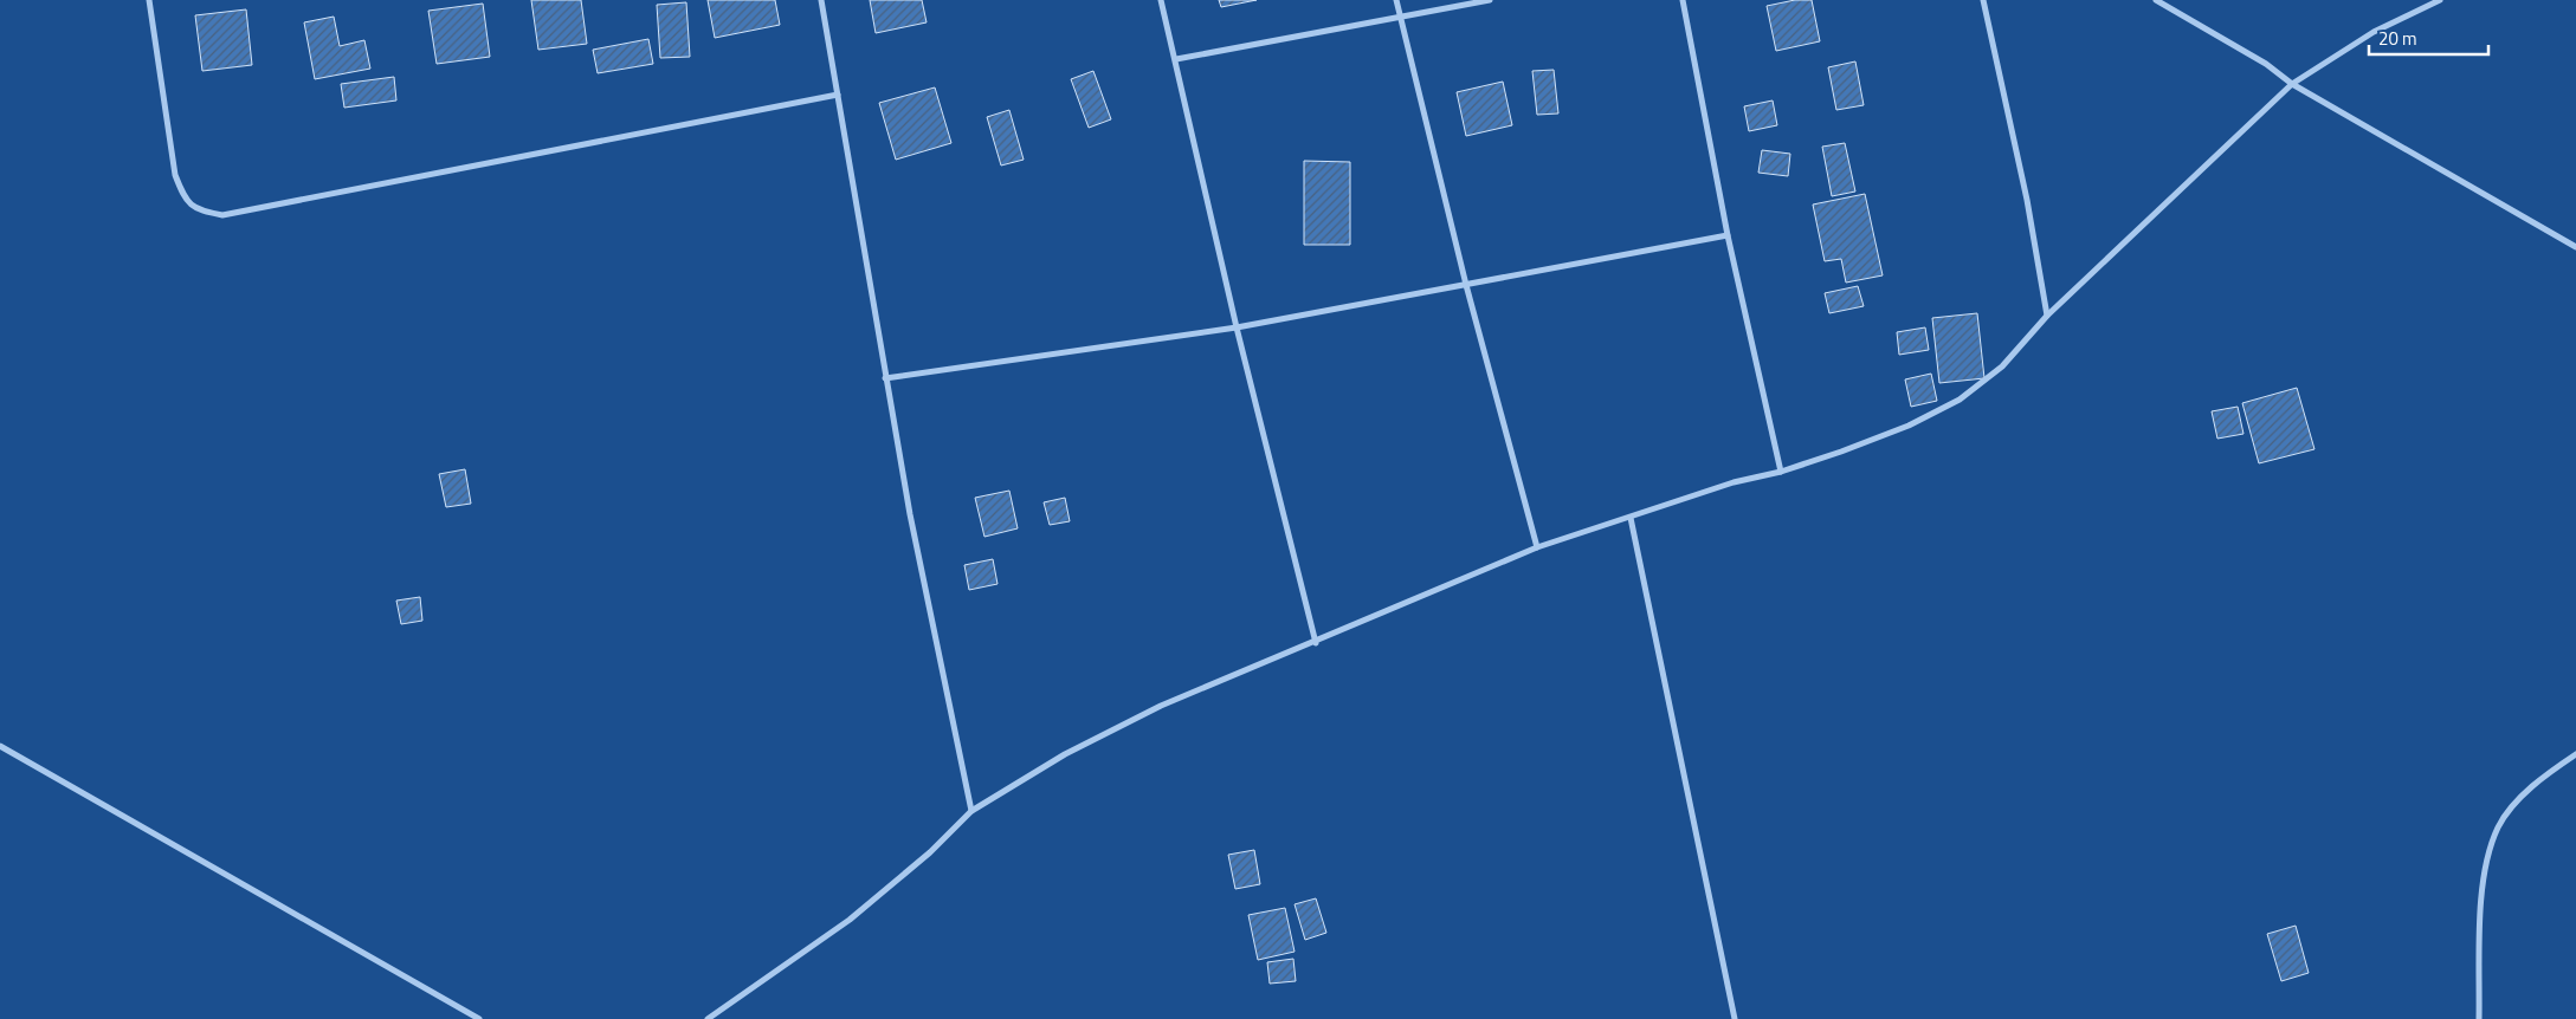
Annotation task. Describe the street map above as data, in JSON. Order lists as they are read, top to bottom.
{
  "scale_bar": "20 m"
}
